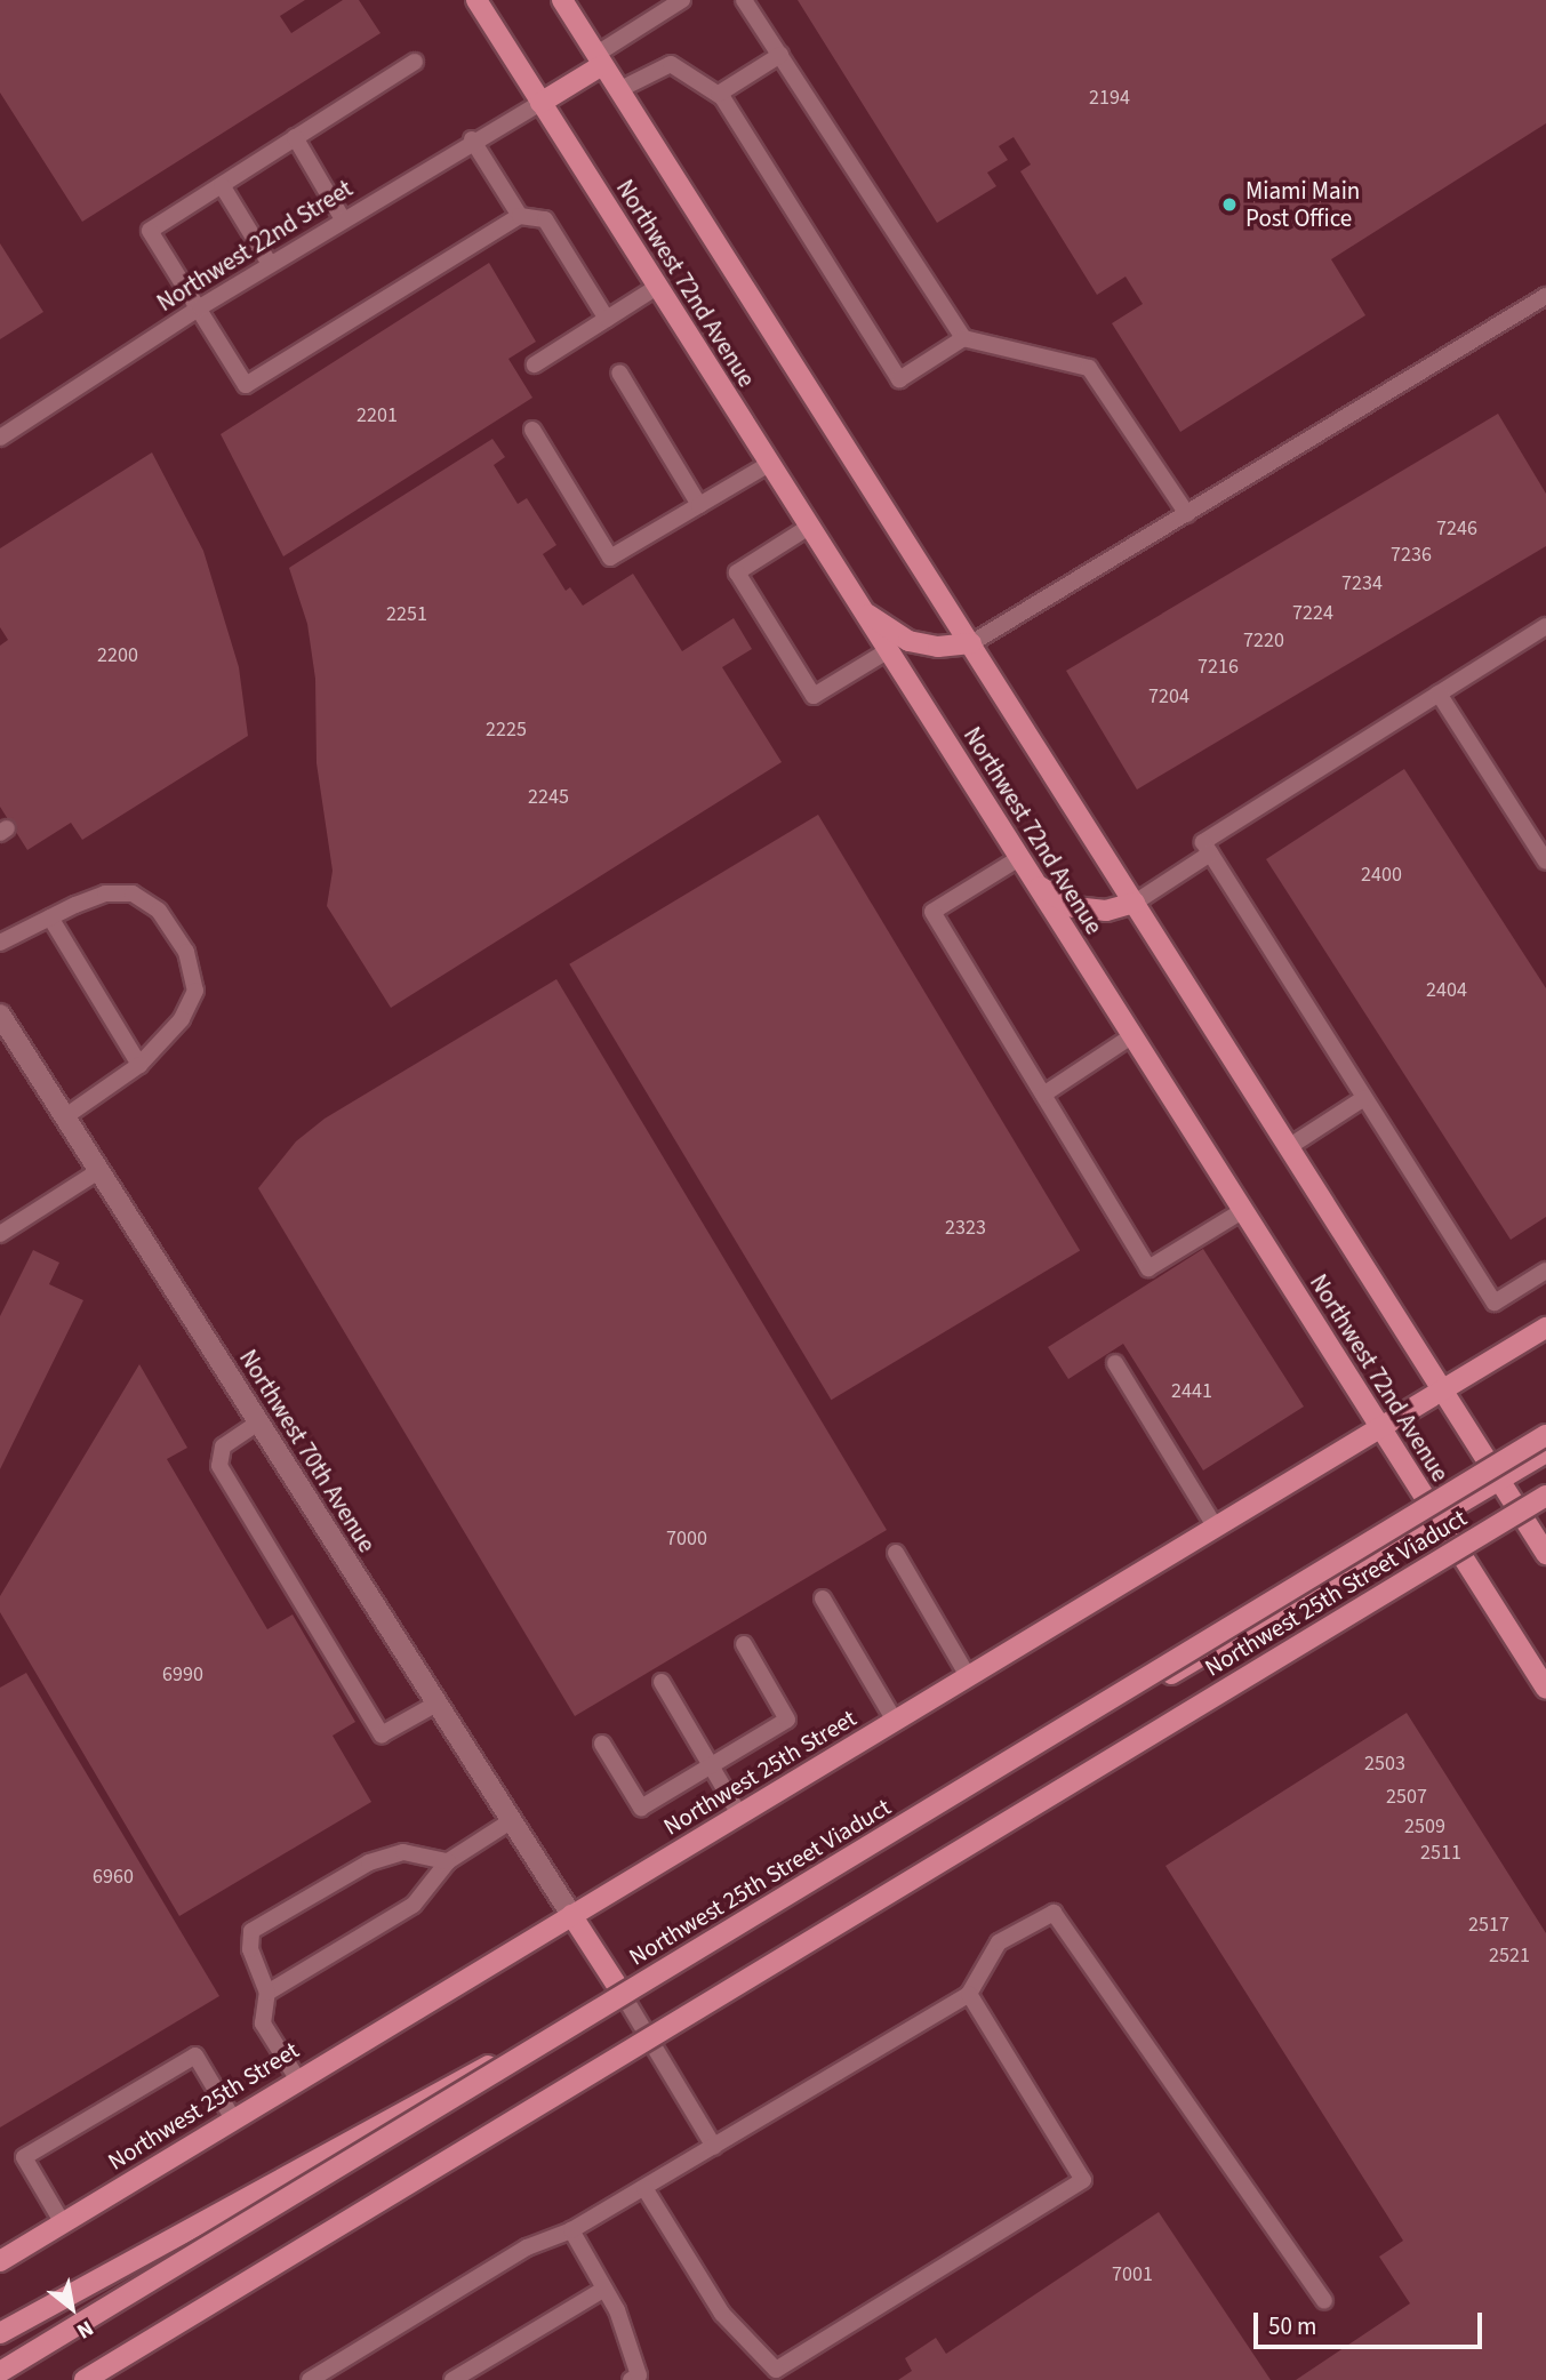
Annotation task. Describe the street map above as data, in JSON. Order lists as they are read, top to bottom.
{
  "streets": {
    "main road": ["Northwest 72nd Avenue", "Northwest 25th Street Viaduct", "Northwest 25th Street"],
    "street": ["Northwest 70th Avenue"],
    "lane": ["Northwest 22nd Street"]
  },
  "crossings": [
    ["Northwest 22nd Street", "Northwest 72nd Avenue"],
    ["Northwest 72nd Avenue", "Northwest 25th Street"],
    ["Northwest 70th Avenue", "Northwest 25th Street"]
  ],
  "places": ["Miami Main Post Office"],
  "house_numbers": [
    "2194",
    "2201",
    "7246",
    "7236",
    "7234",
    "7224",
    "2251",
    "7220",
    "2200",
    "7216",
    "7204",
    "2225",
    "2245",
    "2400",
    "2404",
    "2323",
    "2441",
    "7000",
    "6990",
    "2503",
    "2507",
    "2509",
    "2511",
    "6960",
    "2517",
    "2521",
    "7001"
  ],
  "scale_bar": "50 m",
  "north": "bottom right"
}
